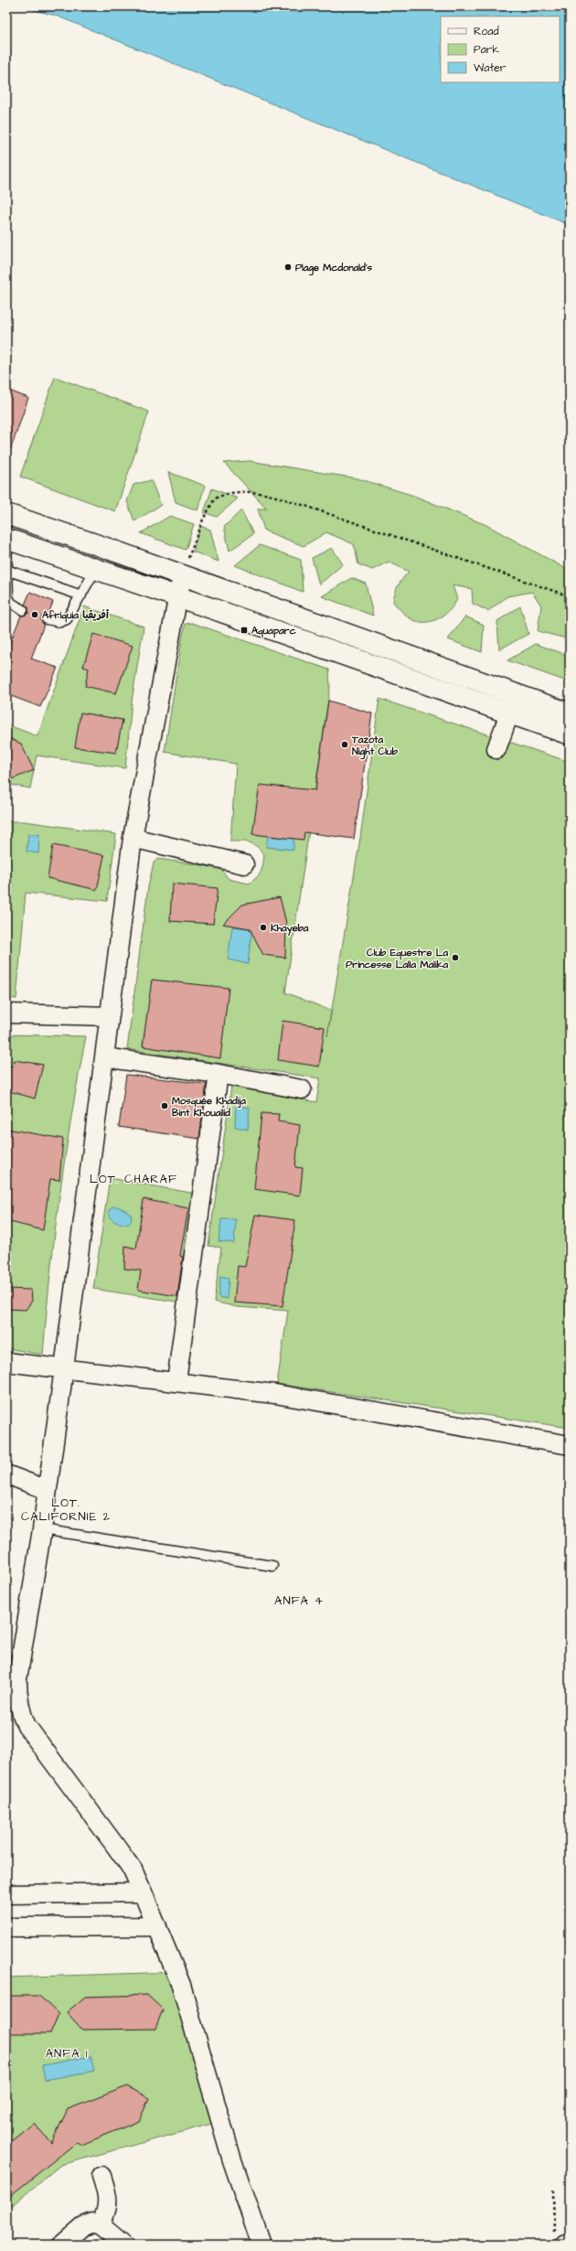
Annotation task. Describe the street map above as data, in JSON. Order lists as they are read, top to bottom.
{
  "districts": [
    "LOT. CHARAF",
    "LOT. CALIFORNIE 2",
    "ANFA 4",
    "ANFA 1"
  ],
  "places": {
    "other": [
      "Plage Mcdonald's",
      "Afriquia أفريقيا",
      "Tazota Night Club",
      "Khayeba",
      "Club Equestre La Princesse Lalla Malika",
      "Mosquée Khadija Bint Khouailid"
    ],
    "transit": ["Aquaparc"]
  },
  "legend": ["Road", "Park", "Water"]
}
